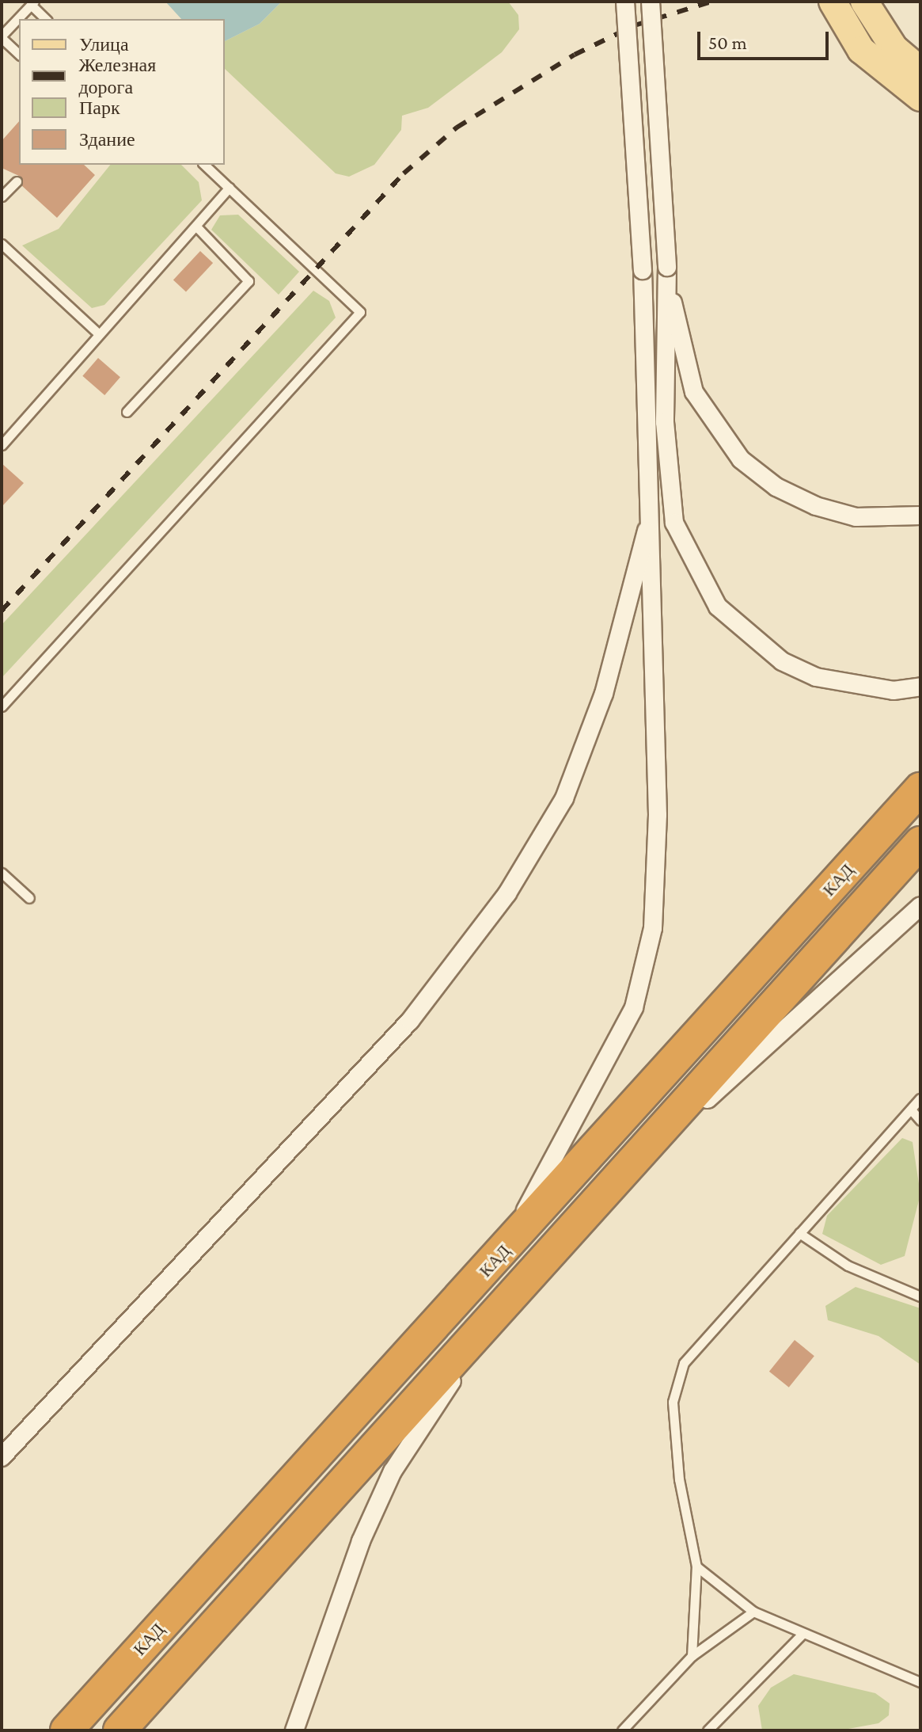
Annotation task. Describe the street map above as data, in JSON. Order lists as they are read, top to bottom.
{
  "streets": {
    "highway": ["КАД"]
  },
  "legend": [
    "Улица",
    "Железная дорога",
    "Парк",
    "Здание"
  ],
  "scale_bar": "50 m"
}
